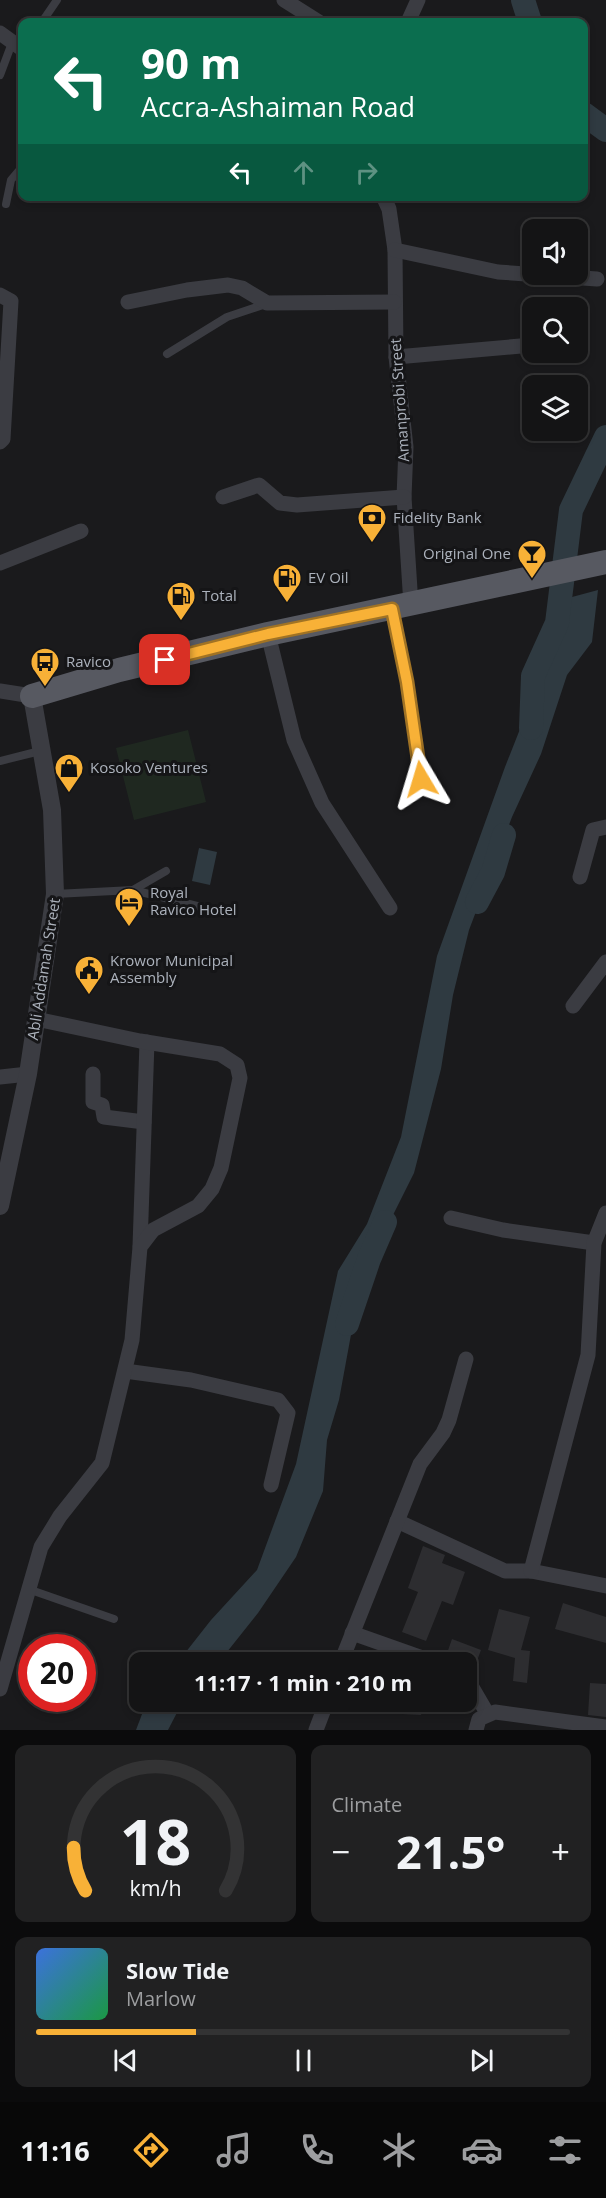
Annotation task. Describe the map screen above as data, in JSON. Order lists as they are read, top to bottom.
{
  "streets": {
    "street": ["Amanprobi Street", "Abli Addamah Street"]
  },
  "places": {
    "bank": ["Fidelity Bank"],
    "bar": ["Original One"],
    "fuel station": ["EV Oil", "Total"],
    "bus stop": ["Ravico"],
    "shop": ["Kosoko Ventures"],
    "hotel": ["Royal Ravico Hotel"],
    "public building": ["Krowor Municipal Assembly"]
  },
  "page": {
    "turn": ["90 m", "Accra-Ashaiman Road"],
    "limit": "20",
    "trip": "11:17 · 1 min · 210 m",
    "tile": "Climate",
    "heat": ["−", "21.5°", "+"],
    "song": ["Slow Tide", "Marlow"],
    "tabs": "11:16",
    "gauge": ["18", "km/h"]
  }
}
